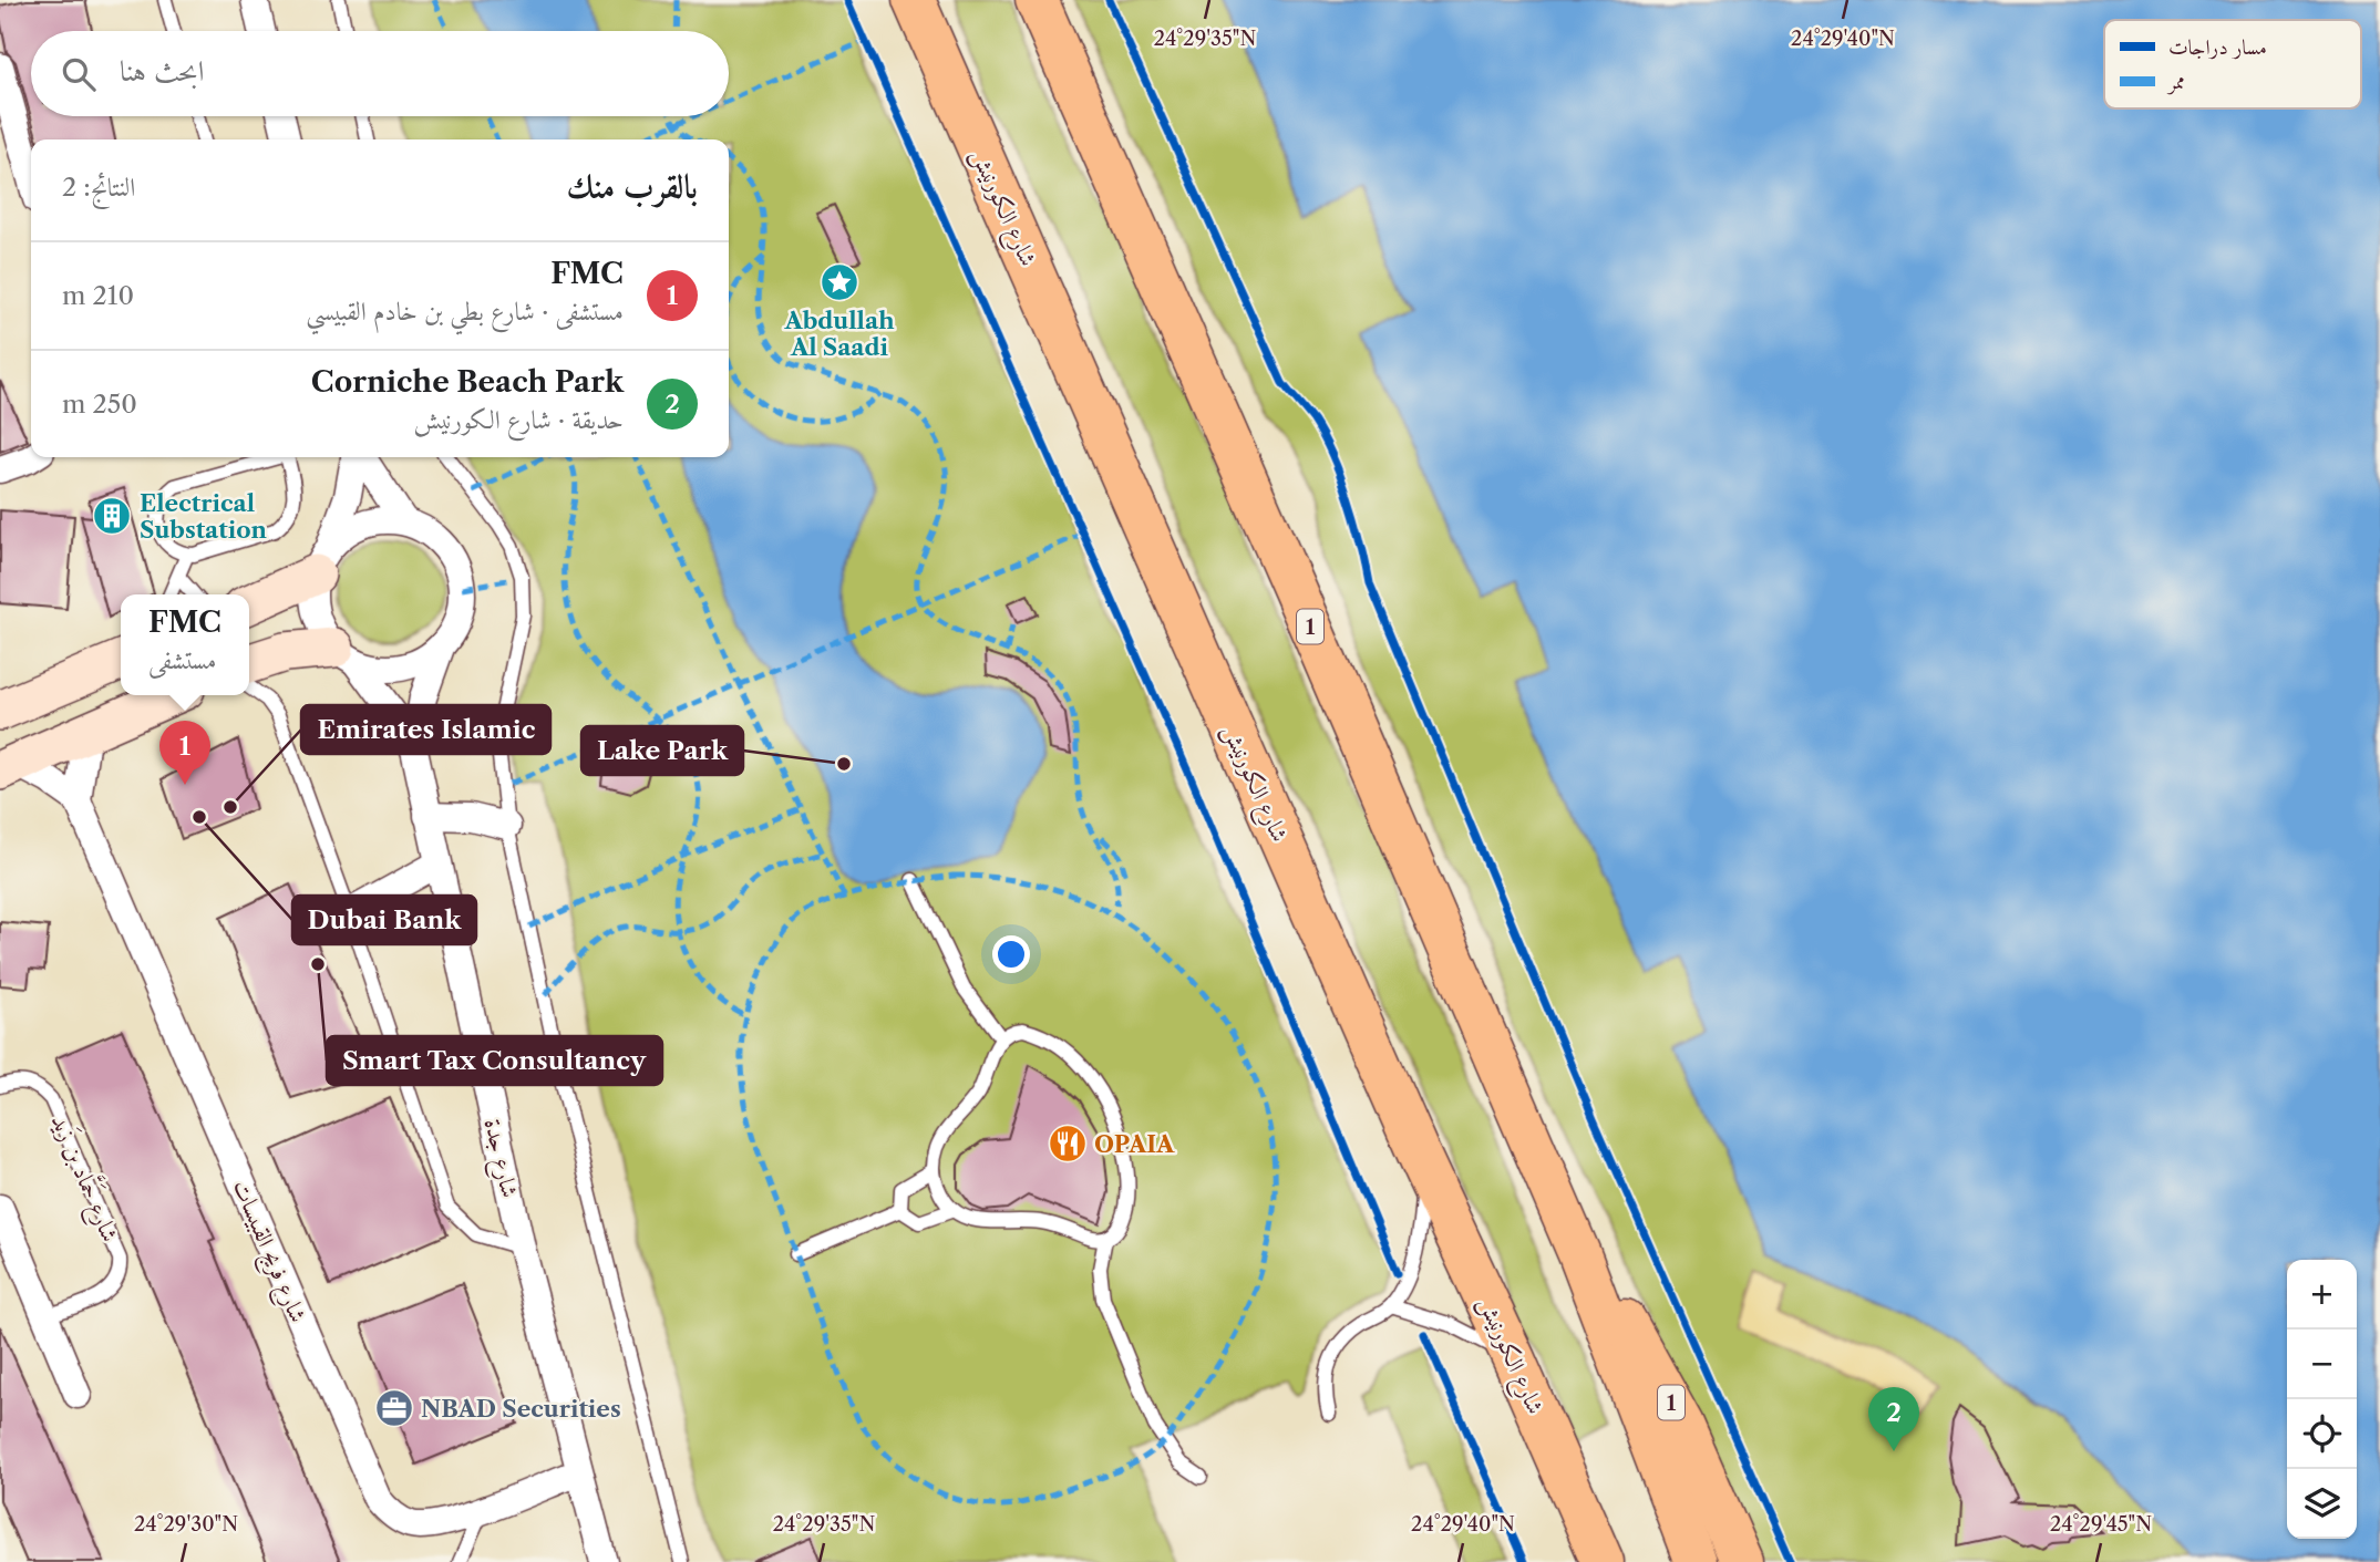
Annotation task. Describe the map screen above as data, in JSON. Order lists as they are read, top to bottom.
{
  "streets": {
    "highway": ["شارع الكورنيش", "1"],
    "street": ["شارع جدة", "شارع فريج القبيسات"],
    "lane": ["شارع حَمَّاد بن زَيد"]
  },
  "crossings": [
    ["شارع جدة", "شارع فريج القبيسات"]
  ],
  "places": {
    "place": ["Abdullah Al Saadi"],
    "building": ["Electrical Substation"],
    "other": [
      "Lake Park",
      "Emirates Islamic",
      "Dubai Bank",
      "Smart Tax Consultancy"
    ],
    "restaurant": ["OPAIA"],
    "office": ["NBAD Securities"]
  },
  "legend": ["مسار دراجات", "ممر"],
  "page": {
    "search": "ابحث هنا",
    "heading": ["بالقرب منك", "النتائج: 2"],
    "list": [
      {
        "mark": "1",
        "name": "FMC",
        "note": "مستشفى · شارع بطي بن خادم القبيسي",
        "value": "210 m"
      },
      {
        "mark": "2",
        "name": "Corniche Beach Park",
        "note": "حديقة · شارع الكورنيش",
        "value": "250 m"
      }
    ],
    "popup": ["FMC", "مستشفى"],
    "pins": ["1", "2"],
    "map_buttons": ["+", "−"]
  },
  "coordinates": [
    "24°29'40\"N",
    "24°29'35\"N",
    "24°29'30\"N",
    "24°29'45\"N"
  ]
}
